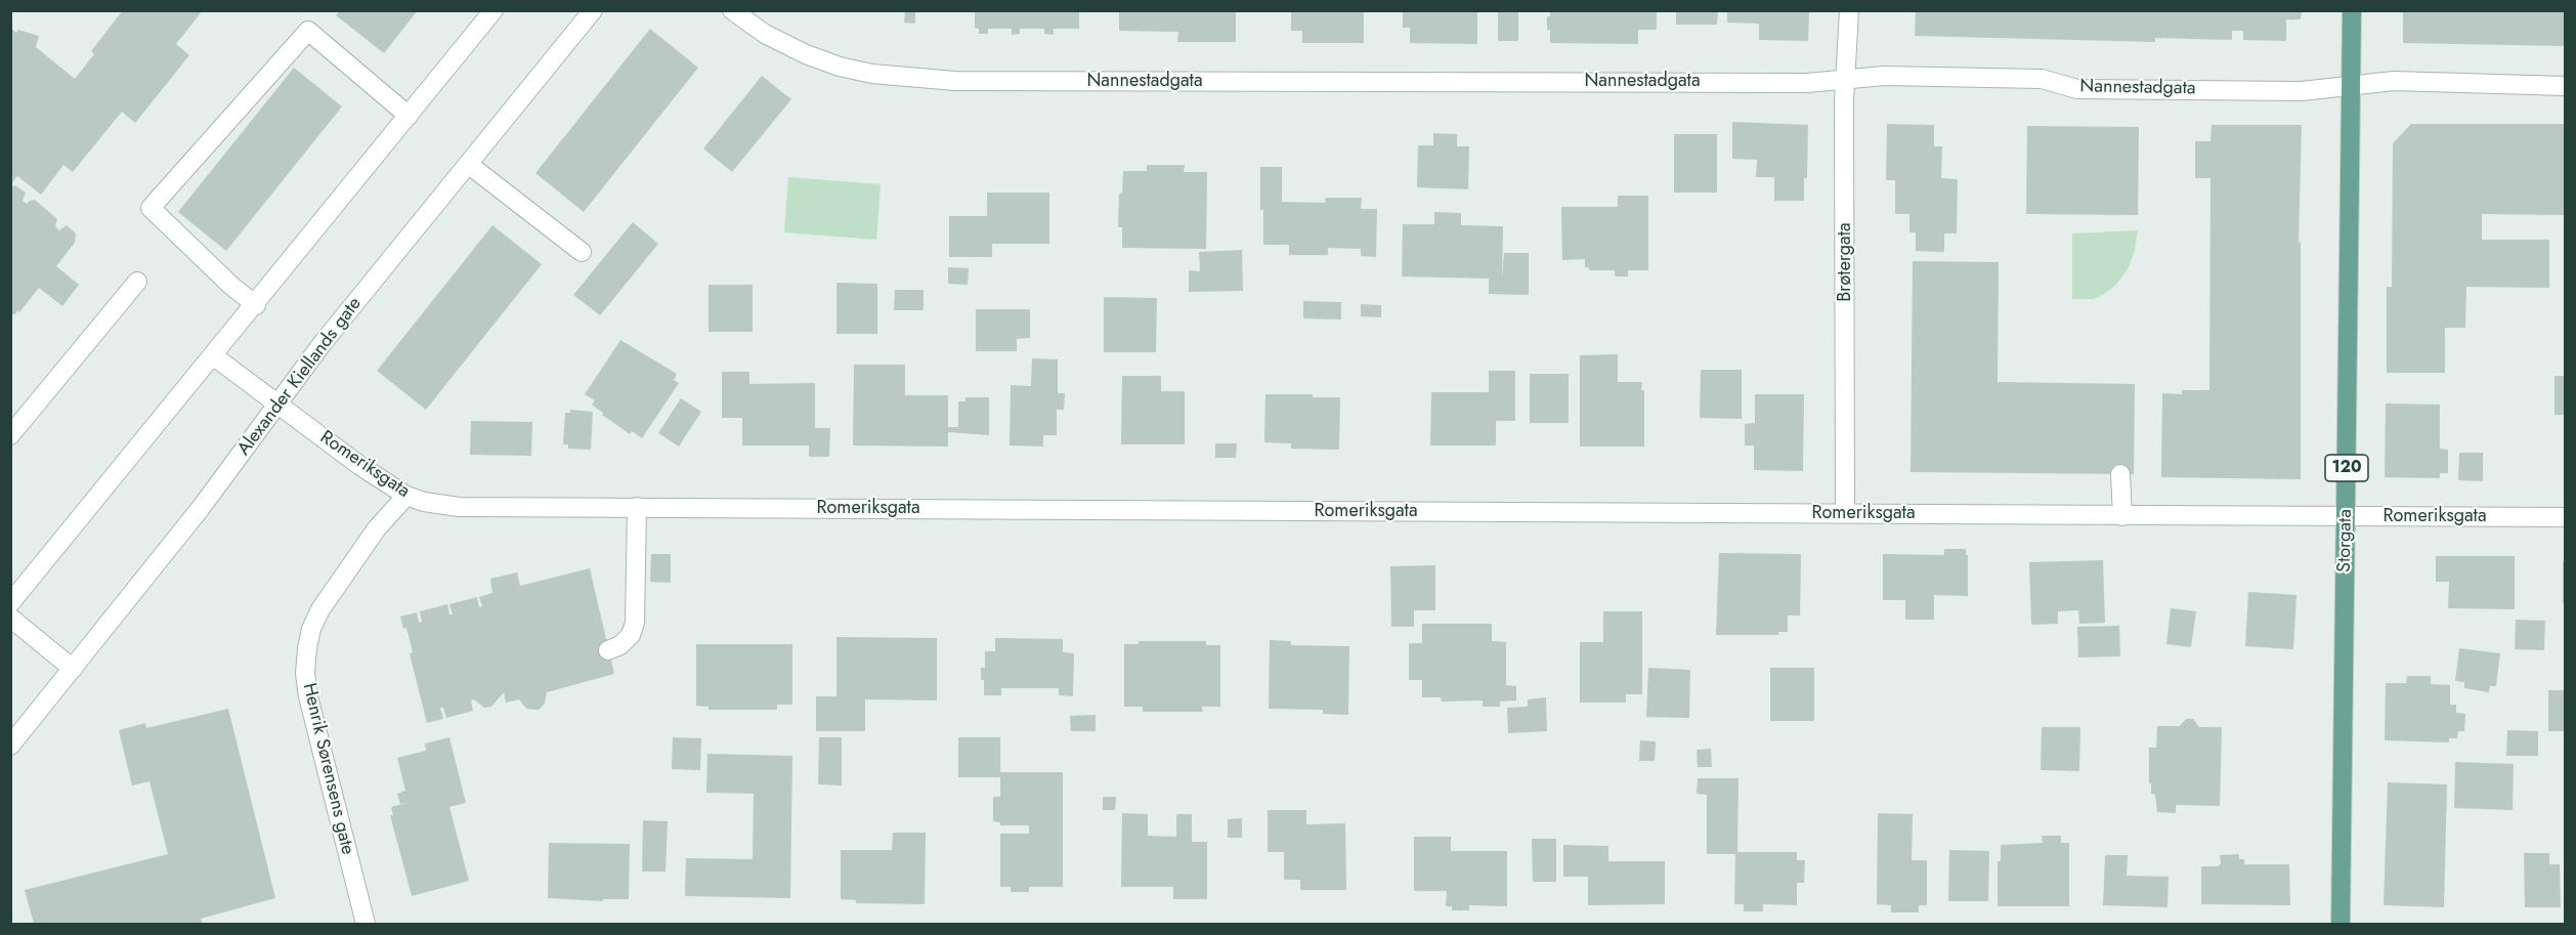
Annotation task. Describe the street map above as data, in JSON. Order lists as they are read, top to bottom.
{
  "streets": {
    "main road": ["120", "Storgata"],
    "street": [
      "Nannestadgata",
      "Brøtergata",
      "Alexander Kiellands gate",
      "Romeriksgata",
      "Henrik Sørensens gate"
    ]
  },
  "crossings": [
    ["Nannestadgata", "Brøtergata"],
    ["Nannestadgata", "Storgata"],
    ["Brøtergata", "Romeriksgata"],
    ["Alexander Kiellands gate", "Romeriksgata"],
    ["Romeriksgata", "Storgata"],
    ["Romeriksgata", "Henrik Sørensens gate"]
  ]
}
